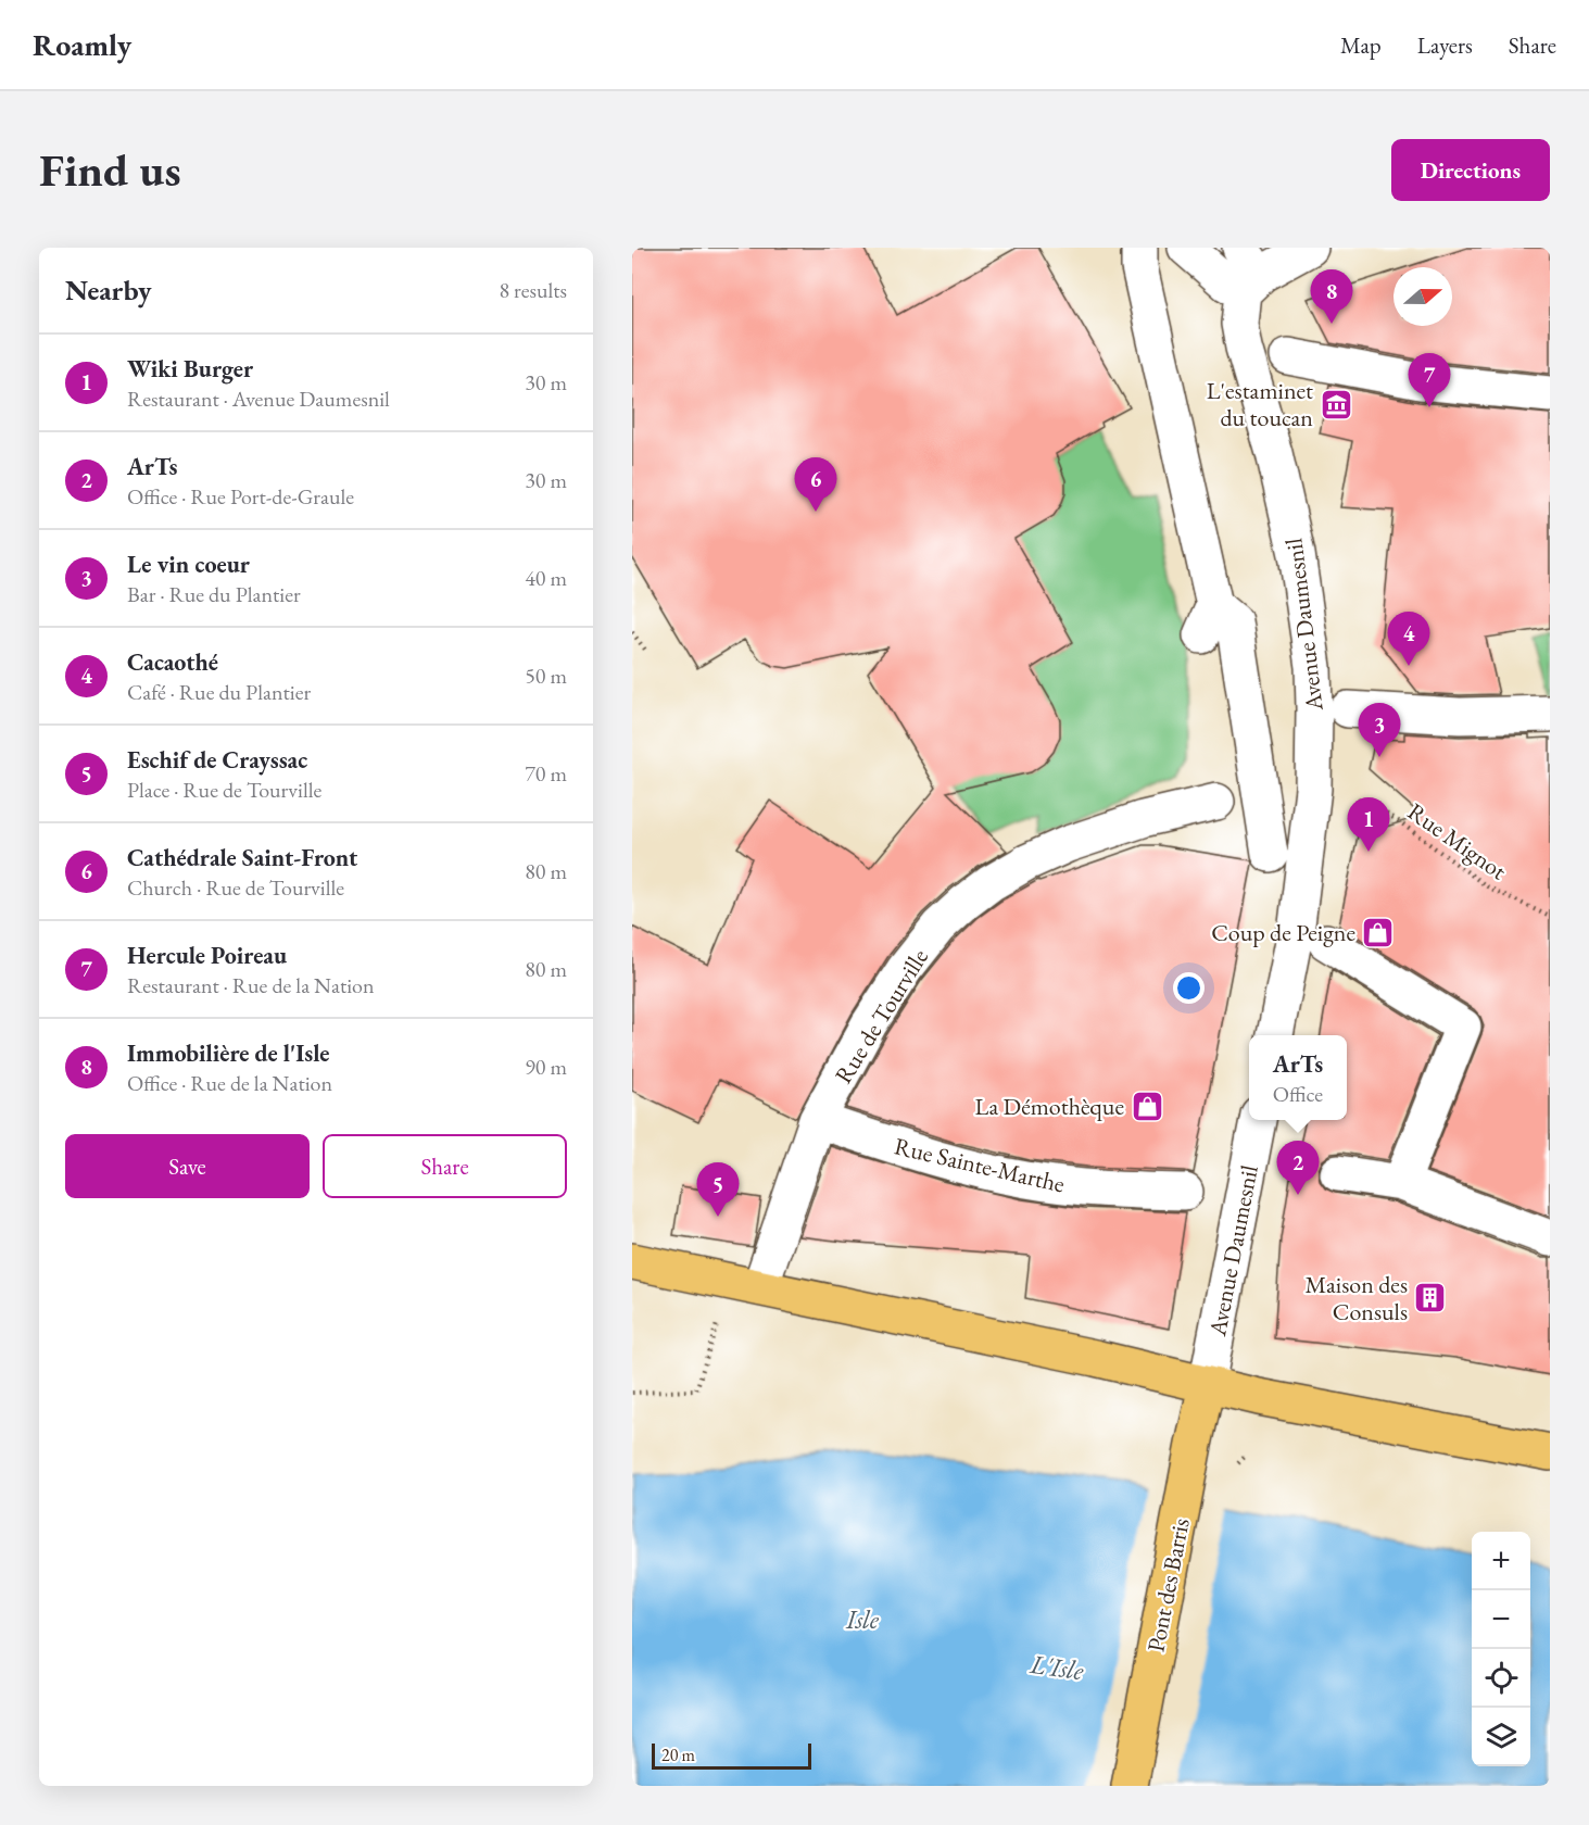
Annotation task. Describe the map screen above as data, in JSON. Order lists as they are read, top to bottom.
{
  "streets": {
    "main road": ["Pont des Barris"],
    "street": ["Avenue Daumesnil", "Rue de Tourville", "Rue Sainte-Marthe"],
    "path": ["Rue Mignot"]
  },
  "crossings": [
    ["Avenue Daumesnil", "Pont des Barris"],
    ["Rue de Tourville", "Rue Sainte-Marthe"]
  ],
  "water": ["Isle", "L'Isle"],
  "places": {
    "museum": ["L'estaminet du toucan"],
    "shop": ["Coup de Peigne", "La Démothèque"],
    "building": ["Maison des Consuls"]
  },
  "scale_bar": "20 m",
  "north": "right",
  "page": {
    "header": "Roamly",
    "nav": ["Map", "Layers", "Share"],
    "buttons": [
      "Directions",
      ["Save", "Share"]
    ],
    "title": "Find us",
    "heading": ["Nearby", "8 results"],
    "pins": [
      "8",
      "7",
      "6",
      "4",
      "3",
      "1",
      "2",
      "5"
    ],
    "list": [
      {
        "mark": "1",
        "name": "Wiki Burger",
        "note": "Restaurant · Avenue Daumesnil",
        "value": "30 m"
      },
      {
        "mark": "2",
        "name": "ArTs",
        "note": "Office · Rue Port-de-Graule",
        "value": "30 m"
      },
      {
        "mark": "3",
        "name": "Le vin coeur",
        "note": "Bar · Rue du Plantier",
        "value": "40 m"
      },
      {
        "mark": "4",
        "name": "Cacaothé",
        "note": "Café · Rue du Plantier",
        "value": "50 m"
      },
      {
        "mark": "5",
        "name": "Eschif de Crayssac",
        "note": "Place · Rue de Tourville",
        "value": "70 m"
      },
      {
        "mark": "6",
        "name": "Cathédrale Saint-Front",
        "note": "Church · Rue de Tourville",
        "value": "80 m"
      },
      {
        "mark": "7",
        "name": "Hercule Poireau",
        "note": "Restaurant · Rue de la Nation",
        "value": "80 m"
      },
      {
        "mark": "8",
        "name": "Immobilière de l'Isle",
        "note": "Office · Rue de la Nation",
        "value": "90 m"
      }
    ],
    "popup": ["ArTs", "Office"],
    "map_buttons": ["+", "−"],
    "scale": "20 m"
  }
}
